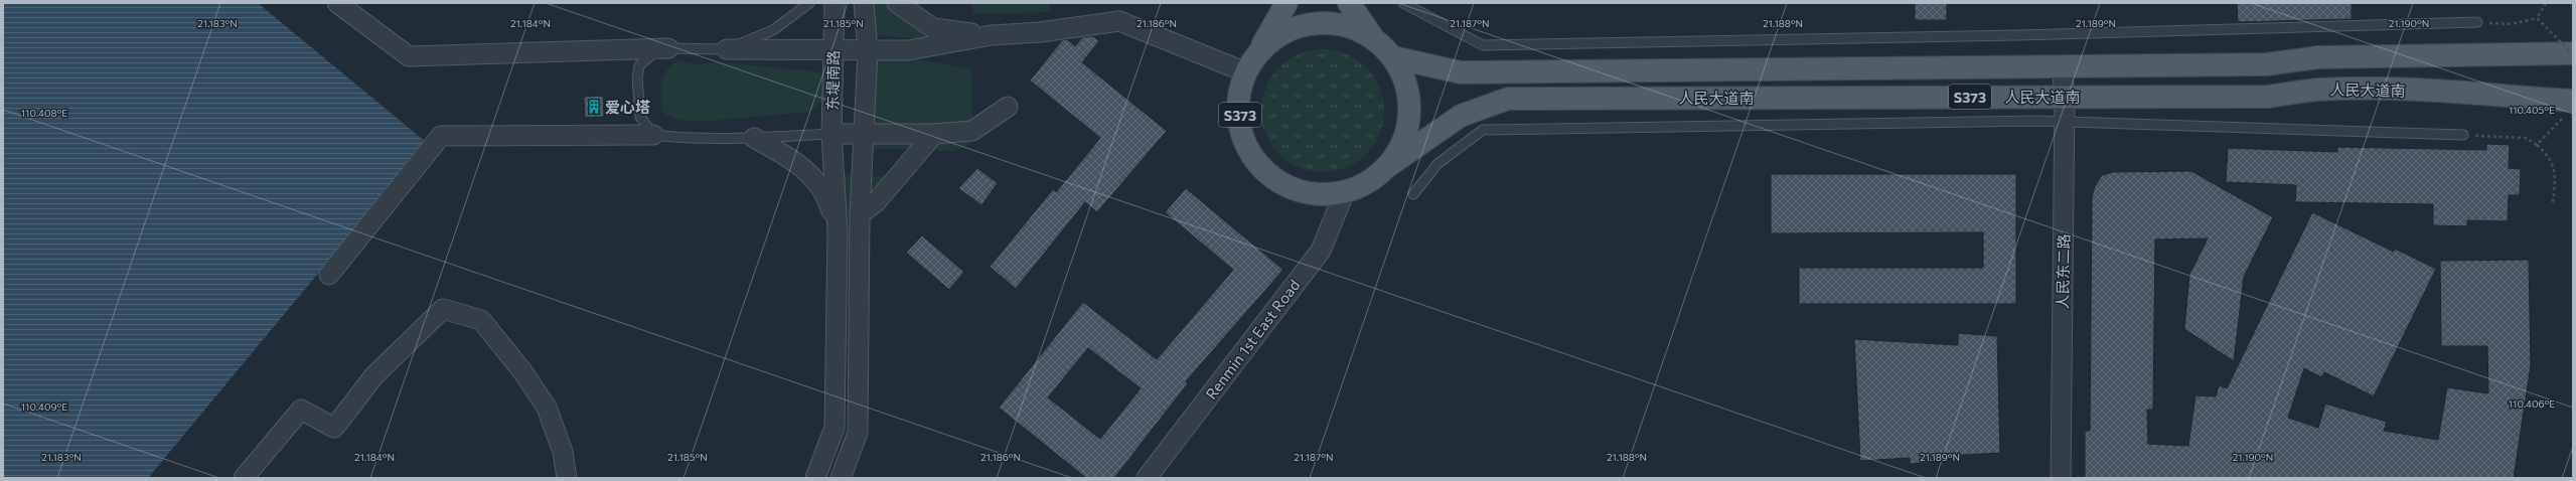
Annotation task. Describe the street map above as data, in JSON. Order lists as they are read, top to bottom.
{
  "streets": {
    "main road": ["人民大道南", "S373"],
    "street": ["东堤南路", "人民东二路", "Renmin 1st East Road"]
  },
  "crossings": [
    ["人民大道南", "S373"],
    ["人民大道南", "人民东二路"],
    ["S373", "Renmin 1st East Road"]
  ],
  "places": {
    "building": ["爱心塔"]
  },
  "coordinates": [
    "21.183°N",
    "21.184°N",
    "21.185°N",
    "21.186°N",
    "21.187°N",
    "21.188°N",
    "21.189°N",
    "21.190°N",
    "110.405°E",
    "110.408°E",
    "110.406°E",
    "110.409°E"
  ]
}
